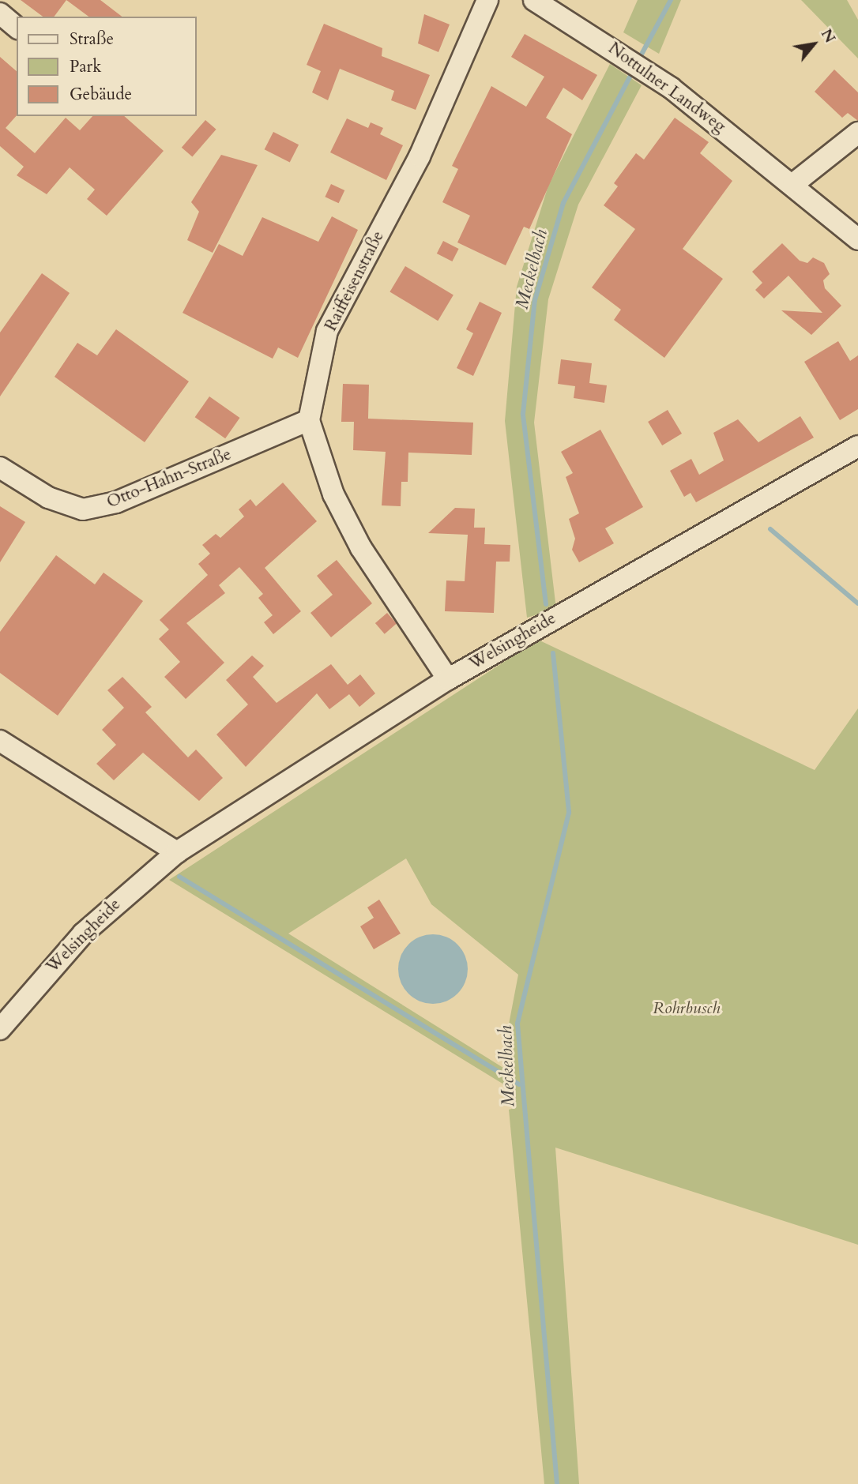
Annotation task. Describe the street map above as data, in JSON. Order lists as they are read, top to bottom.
{
  "streets": {
    "street": [
      "Nottulner Landweg",
      "Raiffeisenstraße",
      "Otto-Hahn-Straße",
      "Welsingheide"
    ]
  },
  "crossings": [
    ["Raiffeisenstraße", "Otto-Hahn-Straße"],
    ["Raiffeisenstraße", "Welsingheide"]
  ],
  "water": ["Meckelbach"],
  "parks": ["Rohrbusch"],
  "legend": ["Straße", "Park", "Gebäude"],
  "north": "top right"
}
